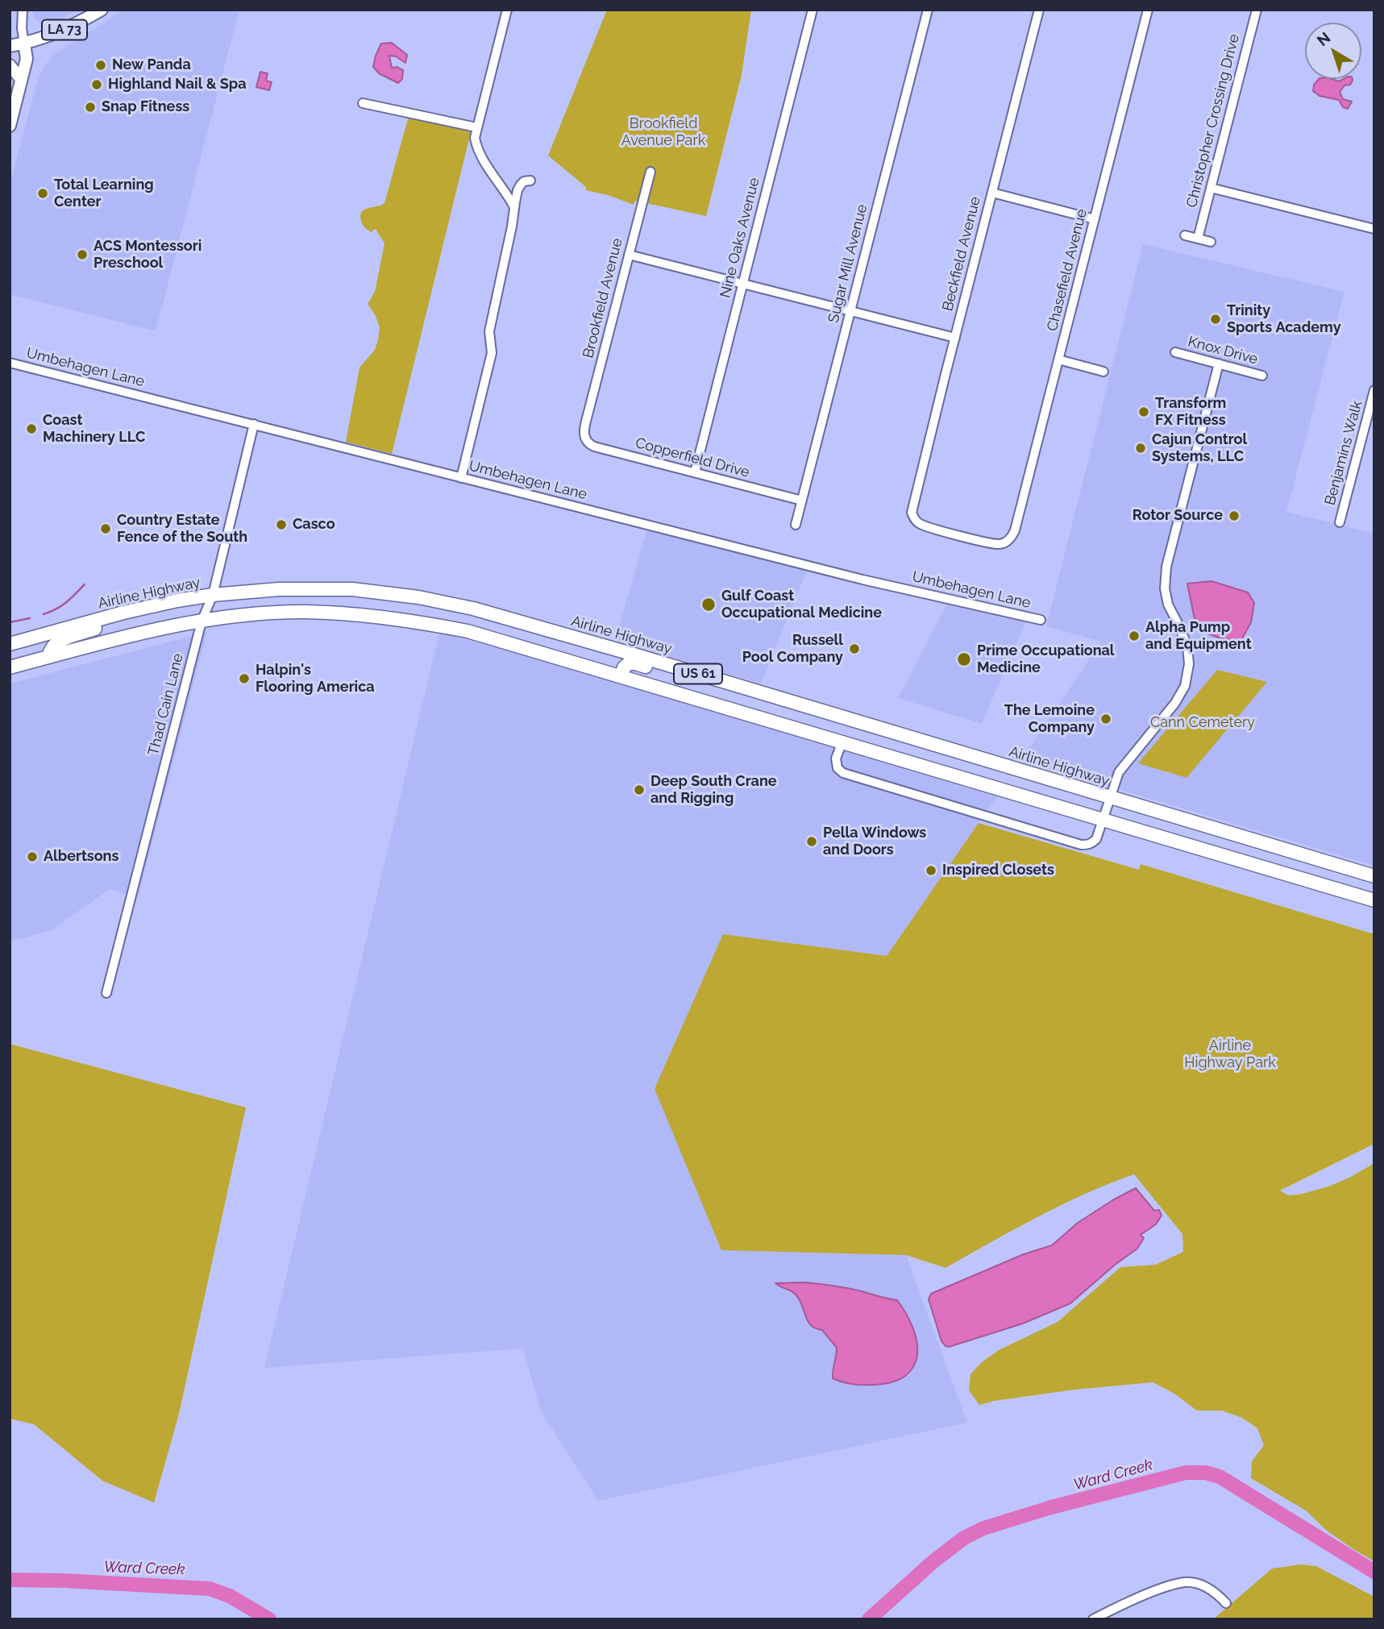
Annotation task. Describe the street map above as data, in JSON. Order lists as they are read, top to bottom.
{
  "streets": {
    "highway": ["Airline Highway", "US 61"],
    "main road": ["LA 73"],
    "street": [
      "Christopher Crossing Drive",
      "Nine Oaks Avenue",
      "Beckfield Avenue",
      "Sugar Mill Avenue",
      "Chasefield Avenue",
      "Brookfield Avenue",
      "Knox Drive",
      "Umbehagen Lane",
      "Benjamins Walk",
      "Copperfield Drive",
      "Thad Cain Lane"
    ]
  },
  "crossings": [
    ["Nine Oaks Avenue", "Copperfield Drive"],
    ["Beckfield Avenue", "Chasefield Avenue"],
    ["Sugar Mill Avenue", "Copperfield Drive"],
    ["Brookfield Avenue", "Copperfield Drive"],
    ["Umbehagen Lane", "Thad Cain Lane"],
    ["Airline Highway", "Thad Cain Lane"],
    ["US 61", "Thad Cain Lane"]
  ],
  "water": ["Ward Creek"],
  "parks": ["Brookfield Avenue Park", "Cann Cemetery", "Airline Highway Park"],
  "places": [
    "New Panda",
    "Highland Nail & Spa",
    "Snap Fitness",
    "Total Learning Center",
    "ACS Montessori Preschool",
    "Trinity Sports Academy",
    "Transform FX Fitness",
    "Coast Machinery LLC",
    "Cajun Control Systems, LLC",
    "Rotor Source",
    "Casco",
    "Country Estate Fence of the South",
    "Gulf Coast Occupational Medicine",
    "Alpha Pump and Equipment",
    "Russell Pool Company",
    "Prime Occupational Medicine",
    "Halpin's Flooring America",
    "The Lemoine Company",
    "Deep South Crane and Rigging",
    "Pella Windows and Doors",
    "Albertsons",
    "Inspired Closets"
  ],
  "north": "top left"
}
